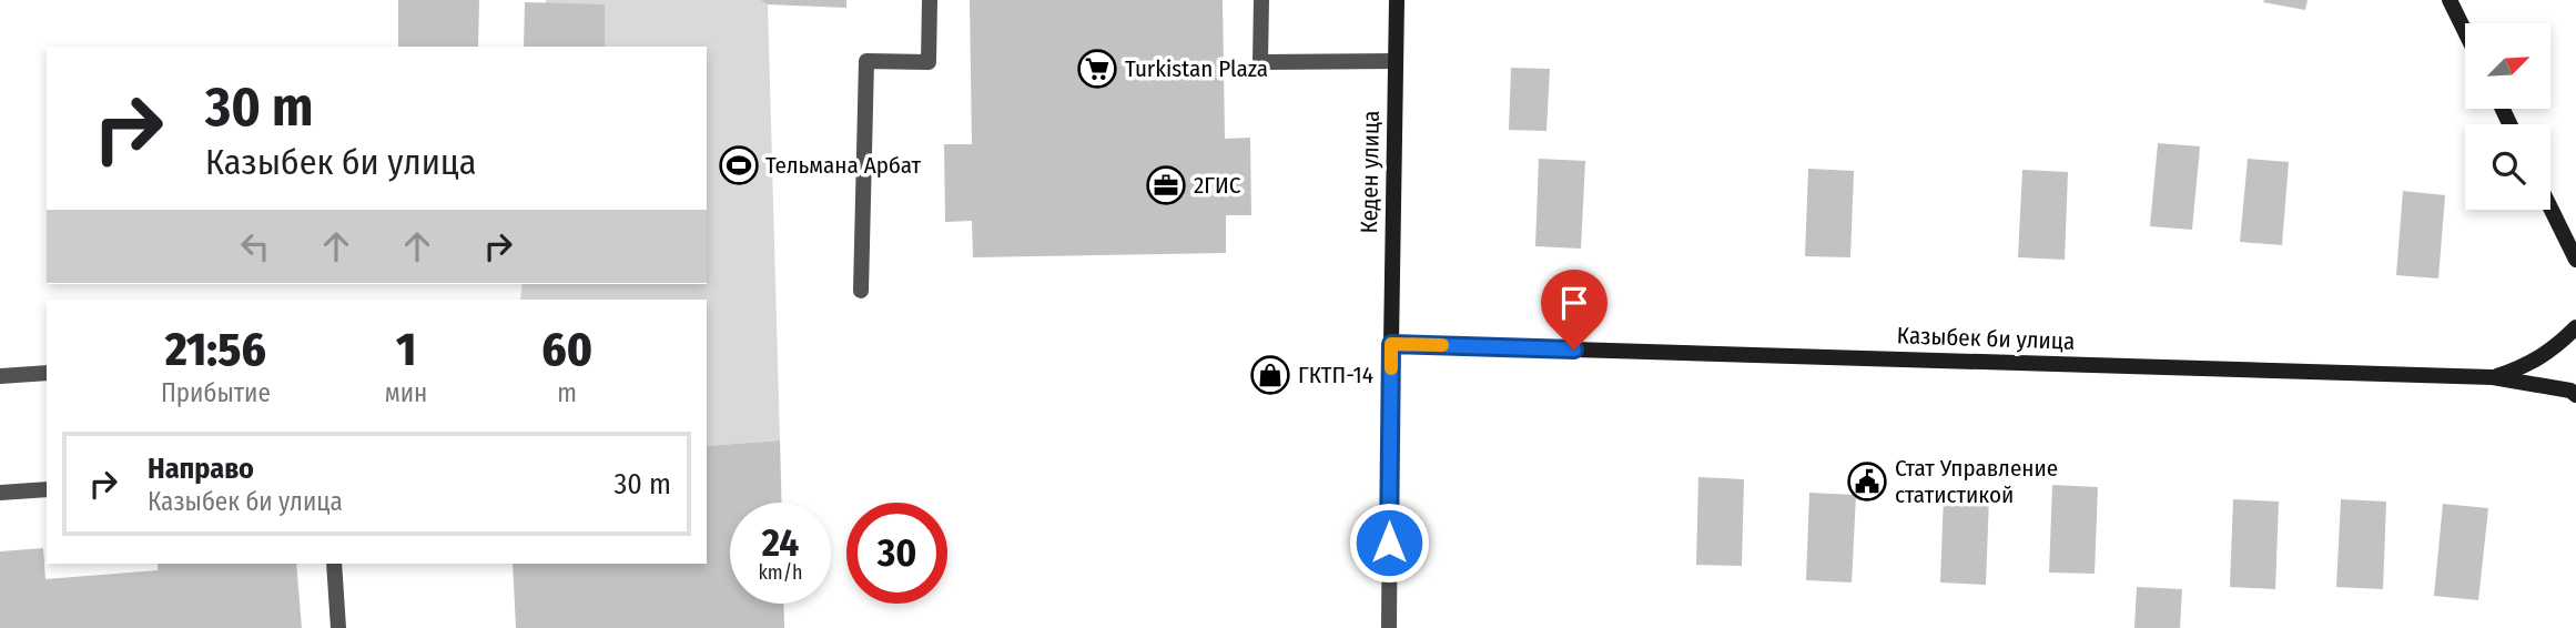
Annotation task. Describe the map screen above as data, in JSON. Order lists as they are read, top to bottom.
{
  "streets": {
    "main road": ["Кеден улица", "Казыбек би улица"]
  },
  "crossings": [
    ["Кеден улица", "Казыбек би улица"]
  ],
  "places": {
    "supermarket": ["Turkistan Plaza"],
    "sports": ["Тельмана Арбат"],
    "office": ["2ГИС"],
    "shop": ["ГКТП-14"],
    "public building": ["Стат Управление статистикой"]
  },
  "north": "top right",
  "page": {
    "turn": ["30 m", "Казыбек би улица"],
    "eta": [
      "21:56",
      "Прибытие",
      "1",
      "мин",
      "60",
      "m"
    ],
    "list": [
      {
        "name": "Направо",
        "note": "Казыбек би улица",
        "value": "30 m"
      }
    ],
    "speed": "24 km/h",
    "limit": "30"
  }
}
